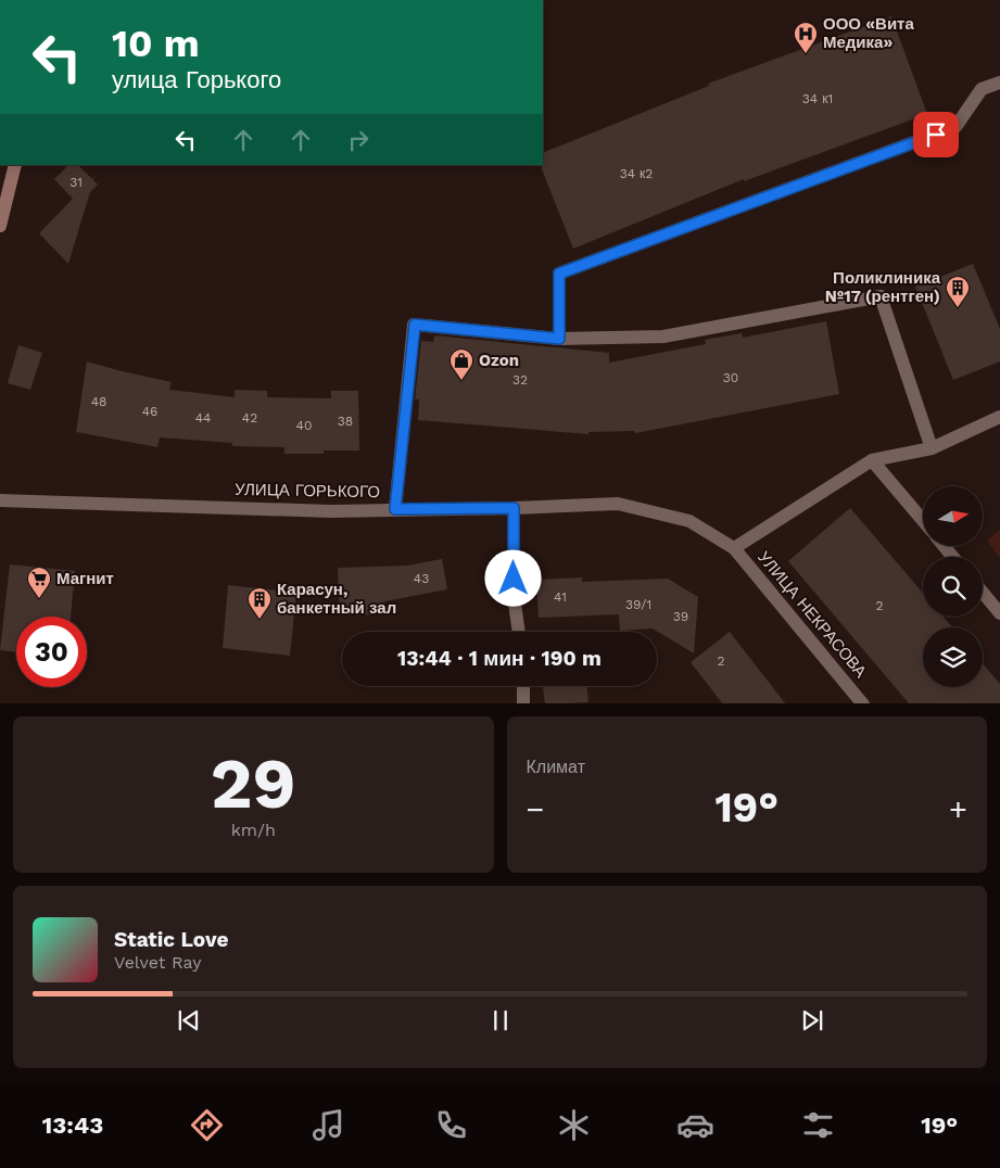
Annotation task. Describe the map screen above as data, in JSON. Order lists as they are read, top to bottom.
{
  "streets": {
    "street": ["УЛИЦА ГОРЬКОГО", "УЛИЦА НЕКРАСОВА"]
  },
  "crossings": [
    ["УЛИЦА ГОРЬКОГО", "УЛИЦА НЕКРАСОВА"]
  ],
  "places": {
    "hospital": ["ООО «Вита Медика»"],
    "building": ["Поликлиника №17 (рентген)", "Карасун, банкетный зал"],
    "shop": ["Ozon"],
    "supermarket": ["Магнит"]
  },
  "house_numbers": [
    "34 к1",
    "34 к2",
    "31",
    "30",
    "32",
    "48",
    "46",
    "44",
    "42",
    "38",
    "40",
    "43",
    "41",
    "39/1",
    "2",
    "39",
    "2"
  ],
  "north": "right",
  "page": {
    "turn": ["10 m", "улица Горького"],
    "limit": "30",
    "trip": "13:44 · 1 мин · 190 m",
    "tile": [
      ["29", "km/h"],
      "Климат"
    ],
    "heat": ["−", "19°", "+"],
    "song": ["Static Love", "Velvet Ray"],
    "tabs": ["13:43", "19°"]
  }
}
